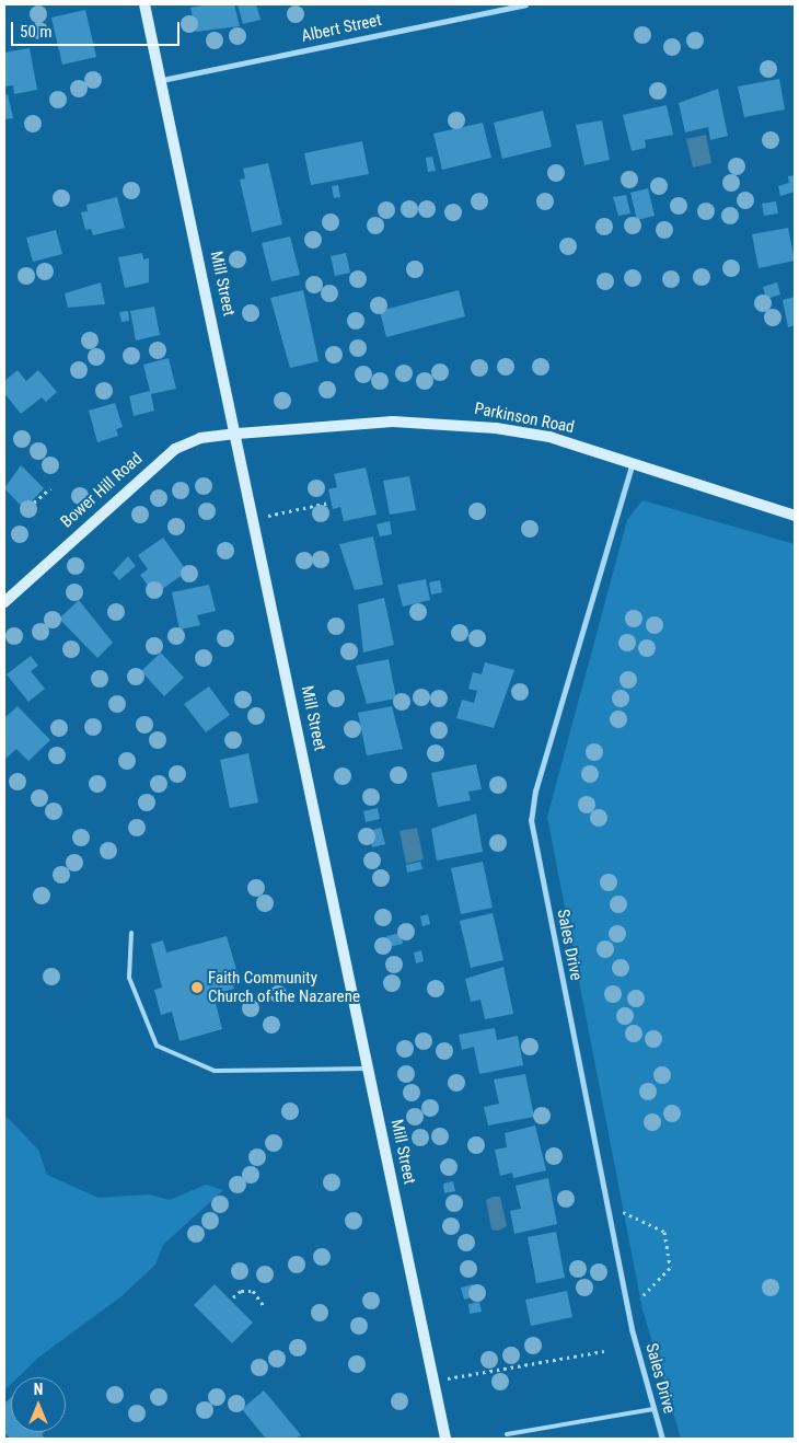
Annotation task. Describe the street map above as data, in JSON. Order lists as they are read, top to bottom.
{
  "streets": {
    "main road": ["Mill Street", "Parkinson Road", "Bower Hill Road"],
    "street": ["Albert Street", "Sales Drive"]
  },
  "crossings": [
    ["Albert Street", "Mill Street"],
    ["Mill Street", "Parkinson Road"],
    ["Mill Street", "Bower Hill Road"],
    ["Parkinson Road", "Bower Hill Road"],
    ["Parkinson Road", "Sales Drive"]
  ],
  "places": ["Faith Community Church of the Nazarene"],
  "scale_bar": "50 m",
  "north": "top"
}
